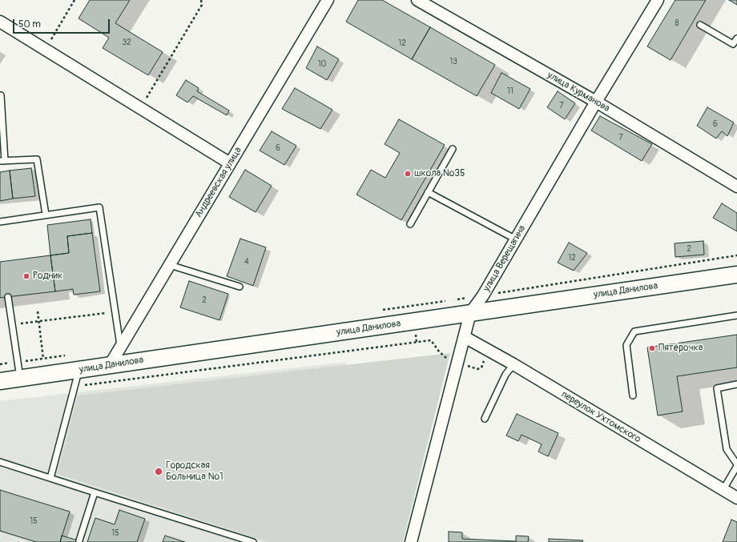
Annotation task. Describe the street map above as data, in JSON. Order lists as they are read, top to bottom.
{
  "streets": {
    "main road": ["улица Данилова"],
    "street": [
      "улица Курманова",
      "Андреевская улица",
      "улица Верещагина",
      "переулок Ухтомского"
    ]
  },
  "crossings": [
    ["улица Курманова", "улица Верещагина"],
    ["Андреевская улица", "улица Данилова"],
    ["улица Верещагина", "улица Данилова"],
    ["улица Верещагина", "переулок Ухтомского"]
  ],
  "places": [
    "школа №35",
    "Родник",
    "Пятёрочка",
    "Городская Больница №1"
  ],
  "house_numbers": [
    "8",
    "32",
    "12",
    "13",
    "10",
    "11",
    "7",
    "6",
    "7",
    "6",
    "2",
    "12",
    "4",
    "2",
    "15",
    "15"
  ],
  "scale_bar": "50 m"
}
